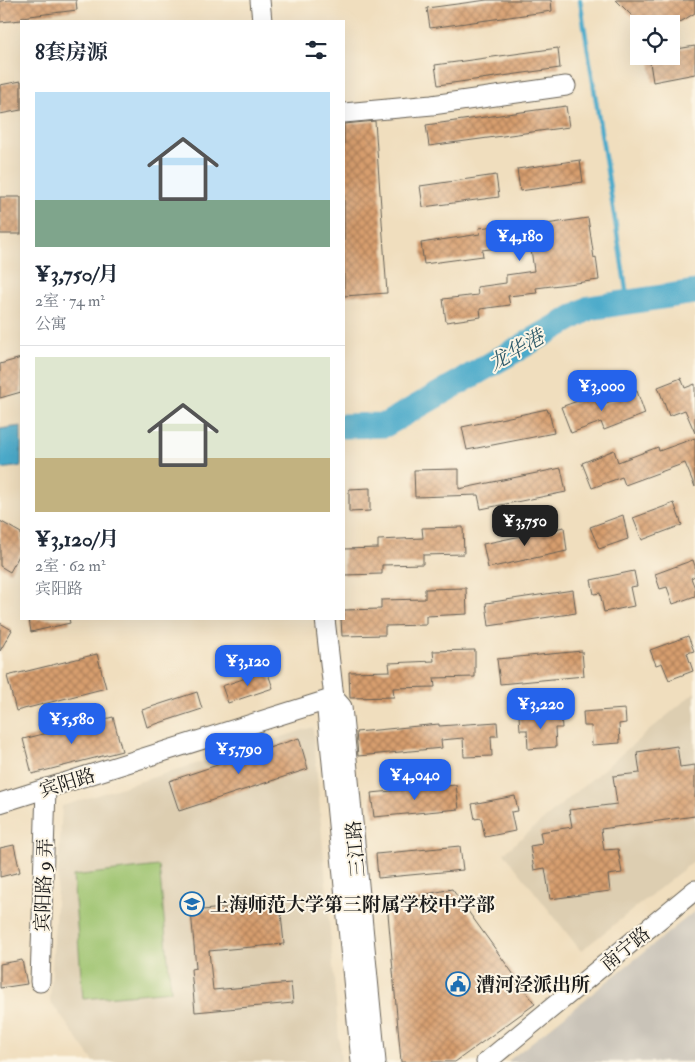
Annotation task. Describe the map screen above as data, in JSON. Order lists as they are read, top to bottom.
{
  "streets": {
    "street": [
      "宾阳路",
      "三江路",
      "宾阳路 9 弄",
      "南宁路"
    ]
  },
  "crossings": [
    ["宾阳路", "三江路"],
    ["宾阳路", "宾阳路 9 弄"]
  ],
  "water": ["龙华港"],
  "places": {
    "school or university": ["上海师范大学第三附属学校中学部"],
    "public building": ["漕河泾派出所"]
  },
  "page": {
    "heading": "8套房源",
    "list": [
      {
        "name": "¥3,750/月",
        "note": "2室 · 74 m² · 公寓"
      },
      {
        "name": "¥3,120/月",
        "note": "2室 · 62 m² · 宾阳路"
      }
    ],
    "price": [
      "¥4,180",
      "¥3,000",
      "¥3,750",
      "¥3,120",
      "¥3,220",
      "¥5,580",
      "¥5,790",
      "¥4,040"
    ]
  }
}
